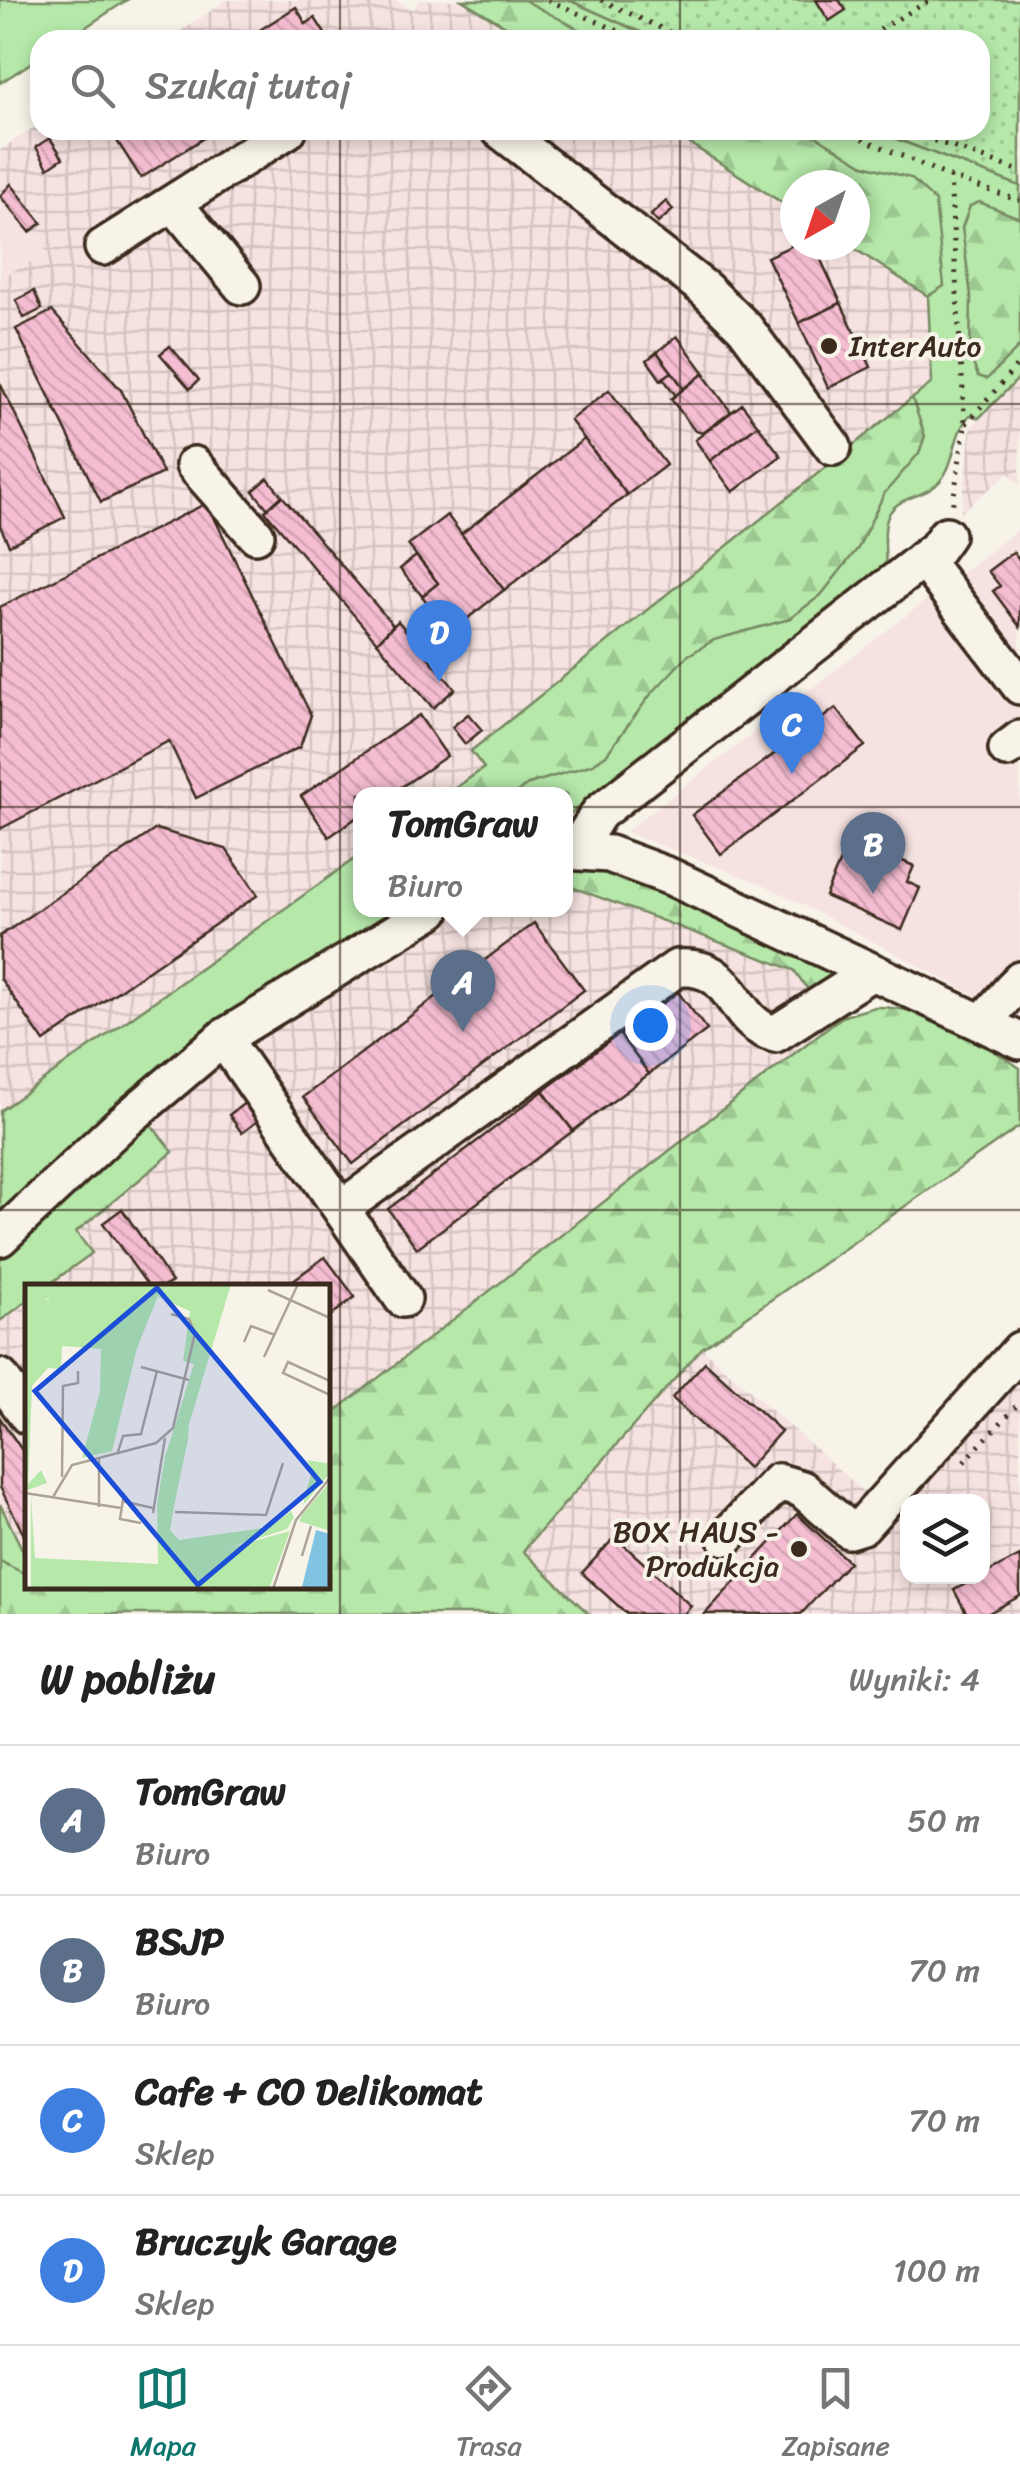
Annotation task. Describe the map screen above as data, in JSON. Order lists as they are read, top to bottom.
{
  "places": ["InterAuto", "BOX HAUS - Produkcja"],
  "north": "bottom left",
  "page": {
    "search": "Szukaj tutaj",
    "pins": [
      "D",
      "C",
      "B",
      "A"
    ],
    "popup": ["TomGraw", "Biuro"],
    "heading": ["W pobliżu", "Wyniki: 4"],
    "list": [
      {
        "mark": "A",
        "name": "TomGraw",
        "note": "Biuro",
        "value": "50 m"
      },
      {
        "mark": "B",
        "name": "BSJP",
        "note": "Biuro",
        "value": "70 m"
      },
      {
        "mark": "C",
        "name": "Cafe + CO Delikomat",
        "note": "Sklep",
        "value": "70 m"
      },
      {
        "mark": "D",
        "name": "Bruczyk Garage",
        "note": "Sklep",
        "value": "100 m"
      }
    ],
    "nav": ["Mapa", "Trasa", "Zapisane"]
  }
}
